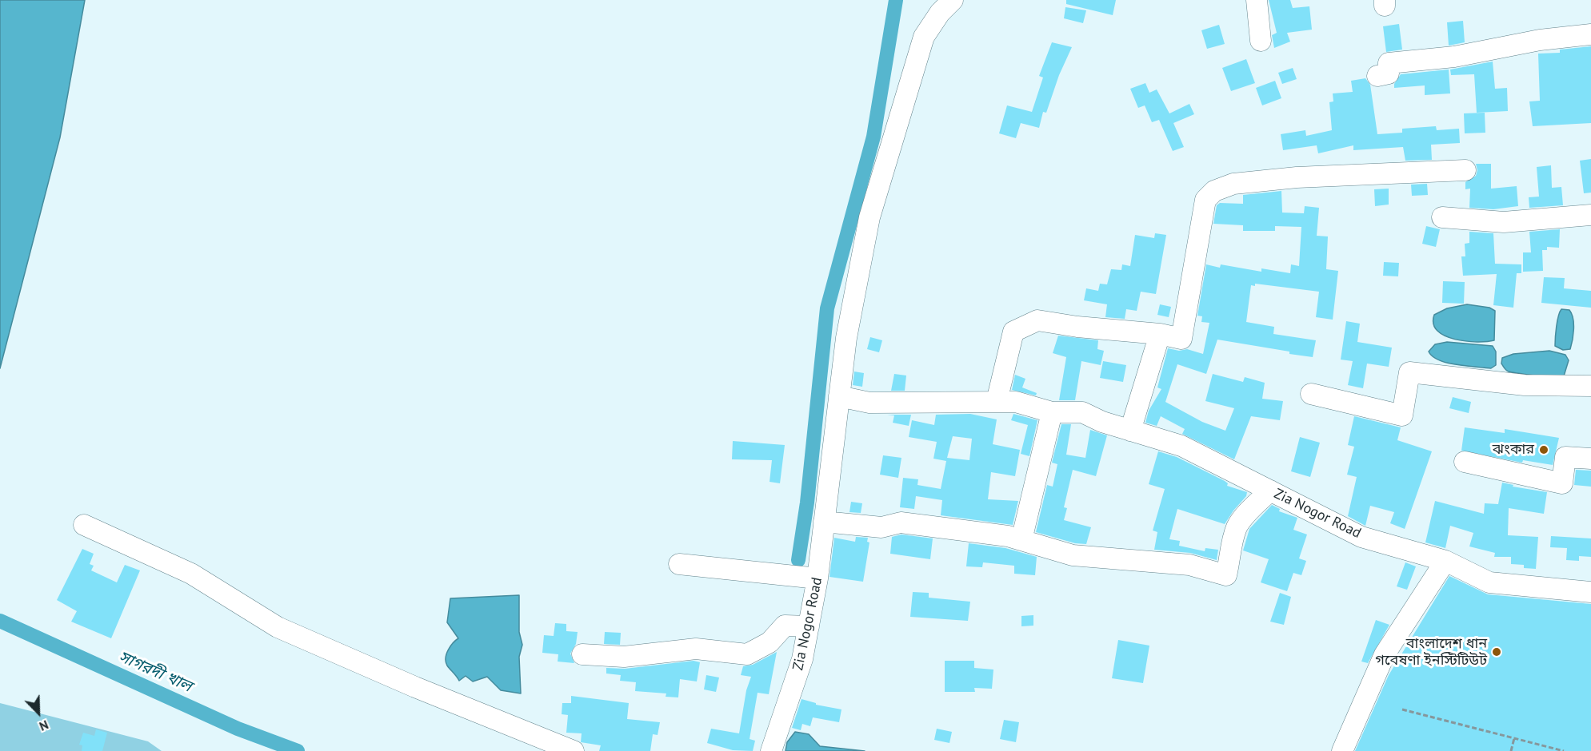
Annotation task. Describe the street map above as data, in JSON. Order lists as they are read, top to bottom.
{
  "streets": {
    "street": ["Zia Nogor Road"]
  },
  "water": ["সাগরদী খাল"],
  "places": ["ঝংকার", "বাংলাদেশ ধান গবেষণা ইনস্টিটিউট"],
  "north": "bottom right"
}
